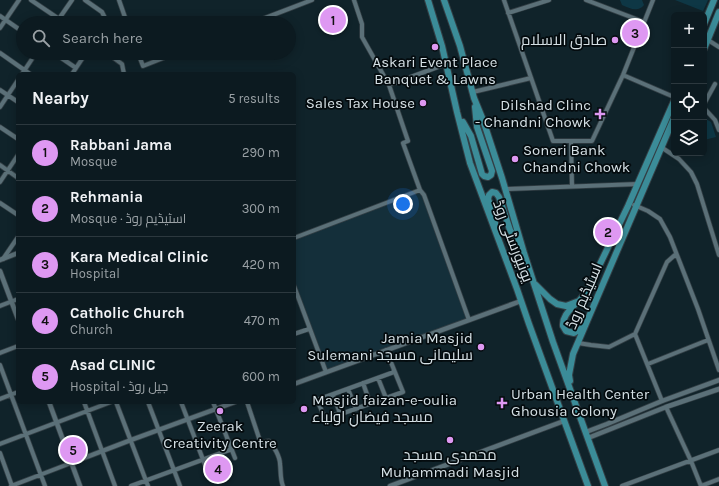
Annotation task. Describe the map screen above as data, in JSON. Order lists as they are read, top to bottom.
{
  "streets": {
    "main road": ["یونیورسٹی روڈ", "اسٹیڈیم روڈ"]
  },
  "crossings": [
    ["یونیورسٹی روڈ", "اسٹیڈیم روڈ"]
  ],
  "places": {
    "other": [
      "صادق الاسلام",
      "Askari Event Place Banquet & Lawns",
      "Sales Tax House",
      "Soneri Bank Chandni Chowk",
      "Jamia Masjid Sulemani سلیمانی مسجد",
      "Masjid faizan-e-oulia مسجد فیضانِ اولیاء",
      "Zeerak Creativity Centre",
      "محمدی مسجد Muhammadi Masjid"
    ],
    "health": ["Dilshad Clinc - Chandni Chowk", "Urban Health Center Ghousia Colony"]
  },
  "page": {
    "pins": [
      "1",
      "3",
      "2",
      "5",
      "4"
    ],
    "map_buttons": ["+", "−"],
    "search": "Search here",
    "heading": ["Nearby", "5 results"],
    "list": [
      {
        "mark": "1",
        "name": "Rabbani Jama",
        "note": "Mosque",
        "value": "290 m"
      },
      {
        "mark": "2",
        "name": "Rehmania",
        "note": "Mosque · اسٹیڈیم روڈ",
        "value": "300 m"
      },
      {
        "mark": "3",
        "name": "Kara Medical Clinic",
        "note": "Hospital",
        "value": "420 m"
      },
      {
        "mark": "4",
        "name": "Catholic Church",
        "note": "Church",
        "value": "470 m"
      },
      {
        "mark": "5",
        "name": "Asad CLINIC",
        "note": "Hospital · جیل روڈ",
        "value": "600 m"
      }
    ]
  }
}
